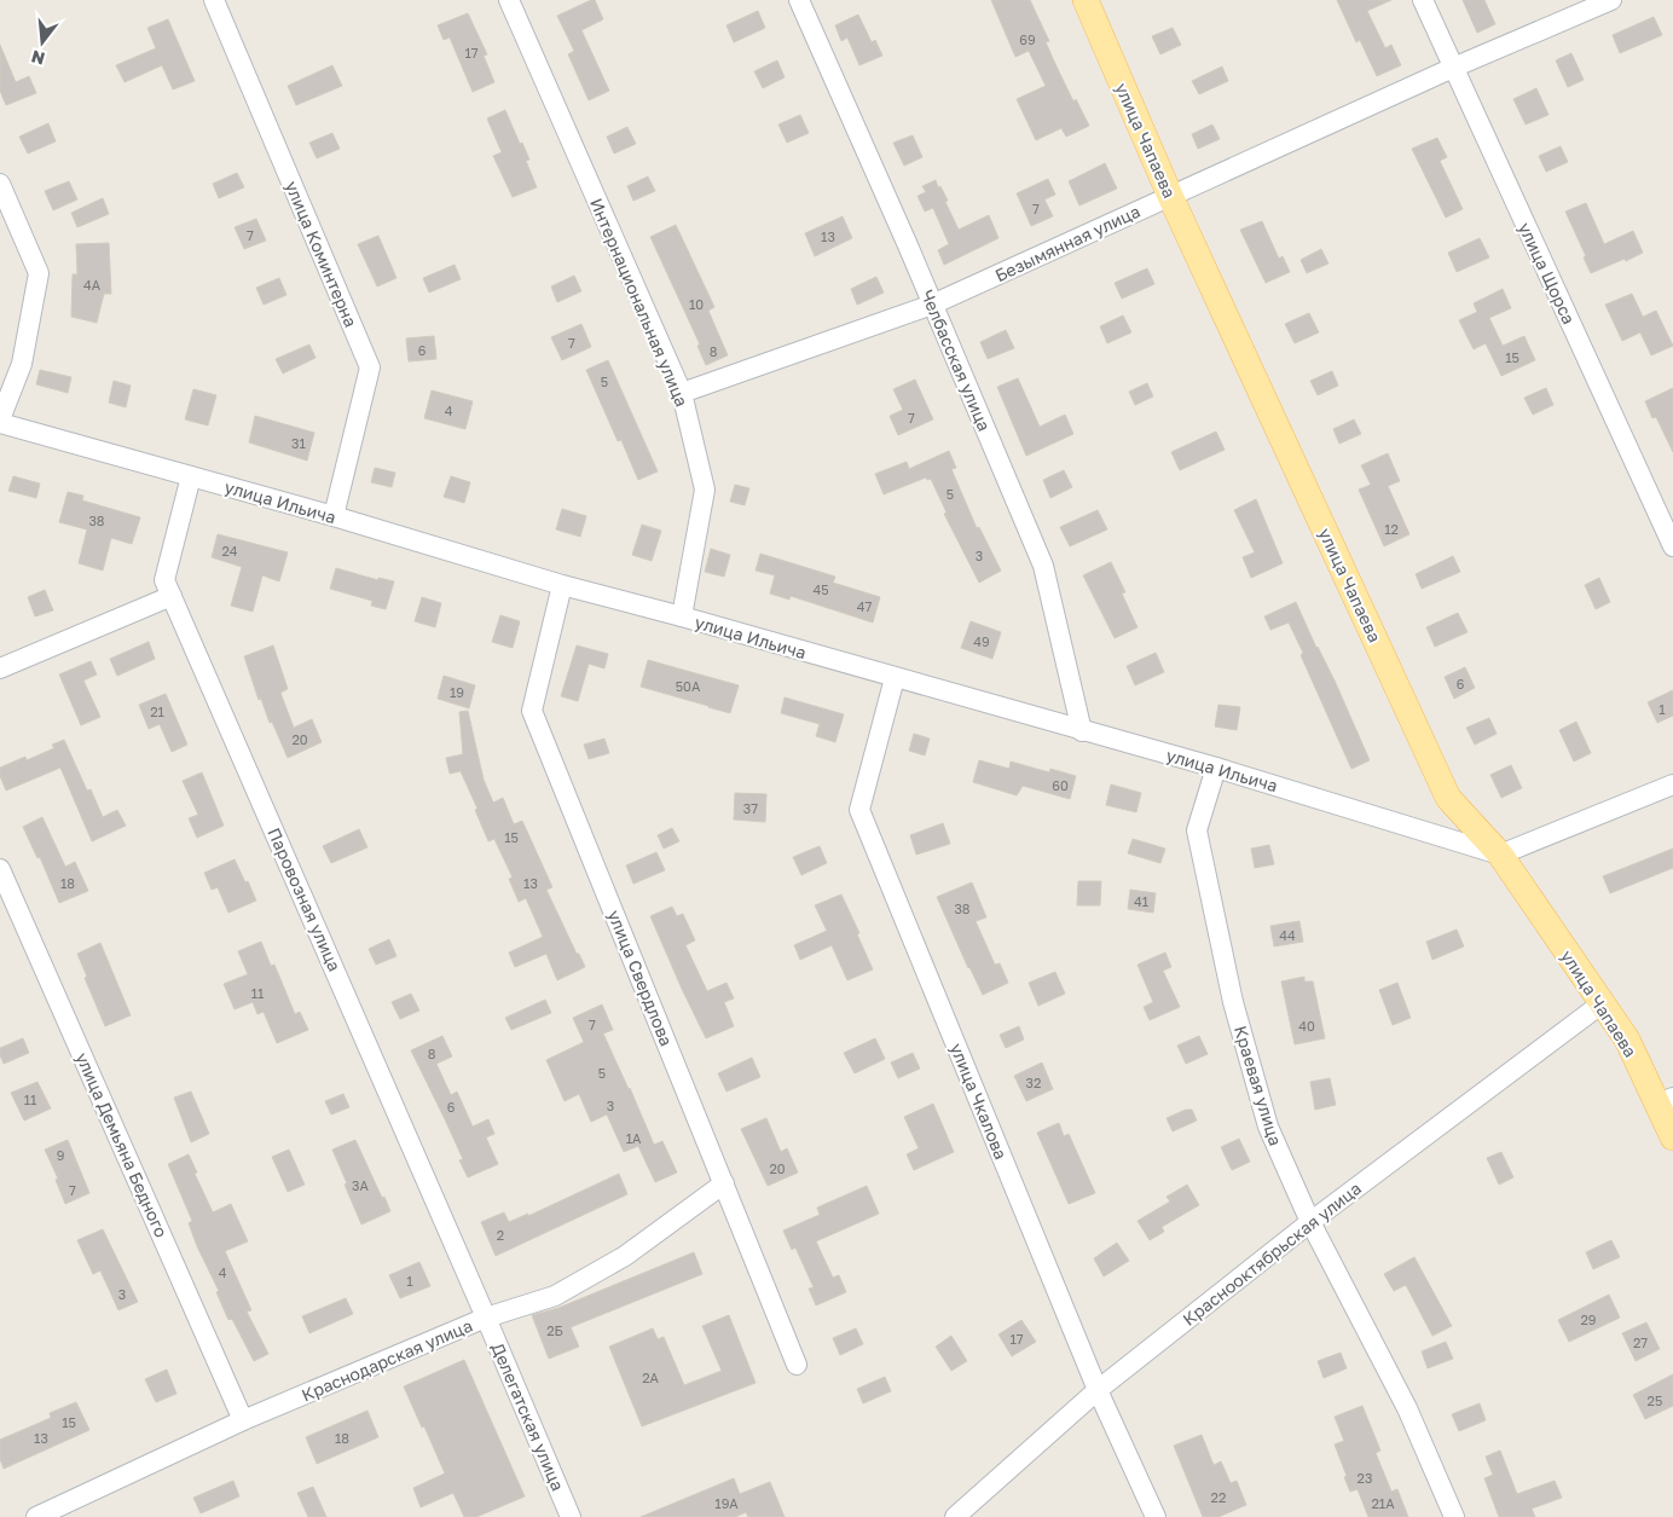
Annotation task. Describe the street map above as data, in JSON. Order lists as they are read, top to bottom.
{
  "streets": {
    "main road": ["улица Чапаева"],
    "street": [
      "Безымянная улица",
      "улица Коминтерна",
      "улица Щорса",
      "Интернациональная улица",
      "Челбасская улица",
      "улица Ильича",
      "Паровозная улица",
      "улица Свердлова",
      "Краевая улица",
      "улица Чкалова",
      "улица Демьяна Бедного",
      "Краснооктябрьская улица",
      "Краснодарская улица",
      "Делегатская улица"
    ]
  },
  "crossings": [
    ["улица Чапаева", "Безымянная улица"],
    ["улица Чапаева", "улица Ильича"],
    ["улица Чапаева", "Краснооктябрьская улица"],
    ["Безымянная улица", "улица Щорса"],
    ["Безымянная улица", "Интернациональная улица"],
    ["Безымянная улица", "Челбасская улица"],
    ["улица Коминтерна", "улица Ильича"],
    ["Интернациональная улица", "улица Ильича"],
    ["Челбасская улица", "улица Ильича"],
    ["улица Ильича", "Паровозная улица"],
    ["улица Ильича", "улица Свердлова"],
    ["улица Ильича", "Краевая улица"],
    ["улица Ильича", "улица Чкалова"],
    ["Паровозная улица", "Краснодарская улица"],
    ["Паровозная улица", "Делегатская улица"],
    ["улица Свердлова", "Краснодарская улица"],
    ["Краевая улица", "Краснооктябрьская улица"],
    ["улица Чкалова", "Краснооктябрьская улица"],
    ["улица Демьяна Бедного", "Краснодарская улица"],
    ["Краснодарская улица", "Делегатская улица"]
  ],
  "house_numbers": [
    "69",
    "17",
    "7",
    "7",
    "13",
    "4А",
    "10",
    "7",
    "6",
    "8",
    "15",
    "5",
    "4",
    "7",
    "31",
    "5",
    "38",
    "12",
    "24",
    "3",
    "45",
    "47",
    "49",
    "6",
    "50А",
    "19",
    "1",
    "21",
    "20",
    "60",
    "37",
    "15",
    "18",
    "13",
    "41",
    "38",
    "44",
    "11",
    "7",
    "40",
    "8",
    "5",
    "32",
    "11",
    "3",
    "6",
    "1А",
    "9",
    "20",
    "3А",
    "7",
    "2",
    "4",
    "1",
    "3",
    "29",
    "2Б",
    "17",
    "27",
    "2А",
    "25",
    "15",
    "13",
    "18",
    "23",
    "22",
    "19А",
    "21А"
  ],
  "north": "bottom"
}
